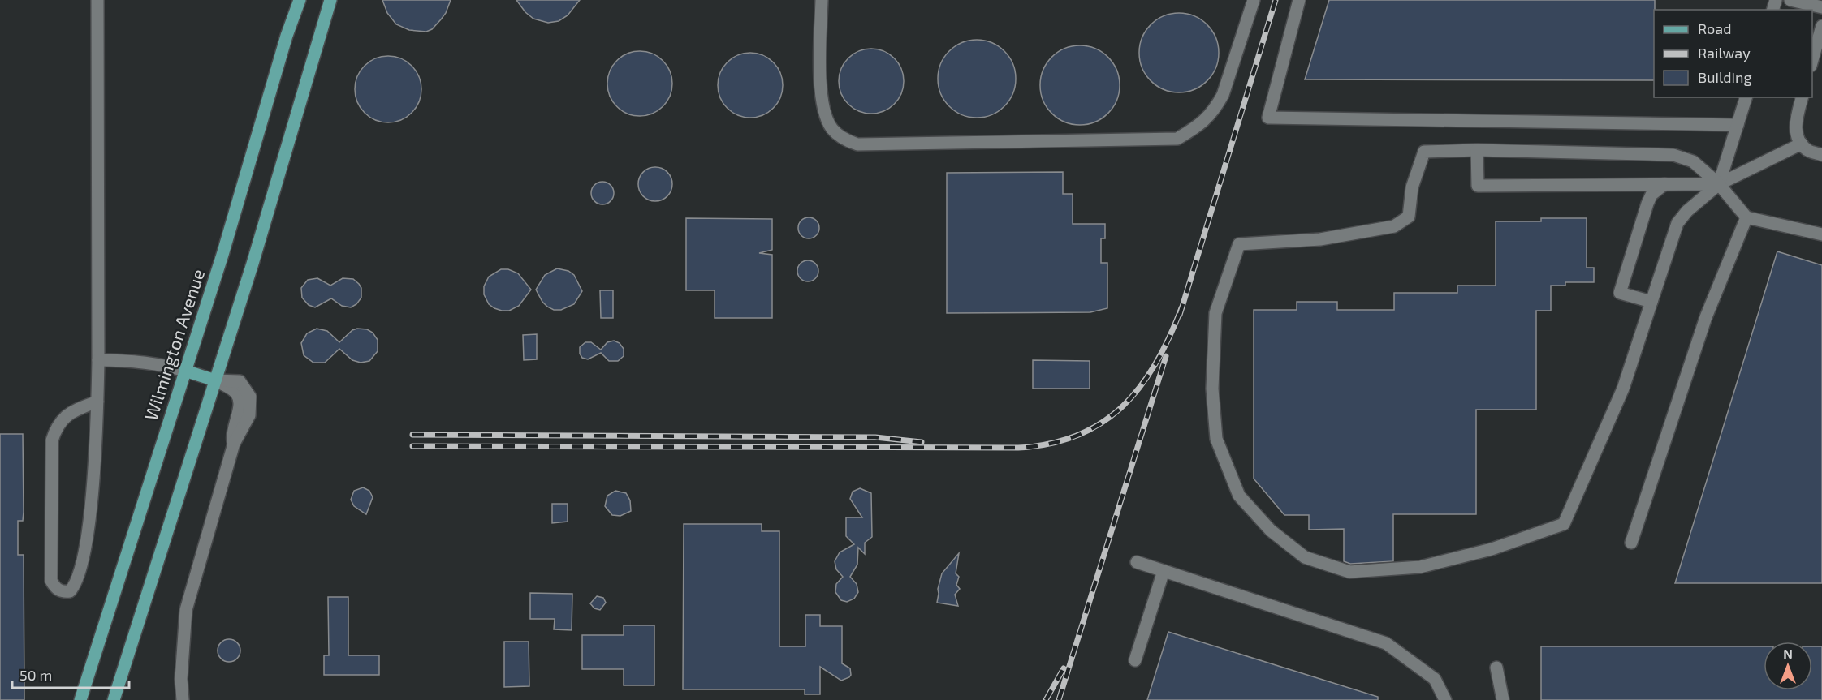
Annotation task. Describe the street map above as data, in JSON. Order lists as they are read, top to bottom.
{
  "streets": {
    "main road": ["Wilmington Avenue"]
  },
  "legend": ["Road", "Railway", "Building"],
  "scale_bar": "50 m",
  "north": "top"
}
